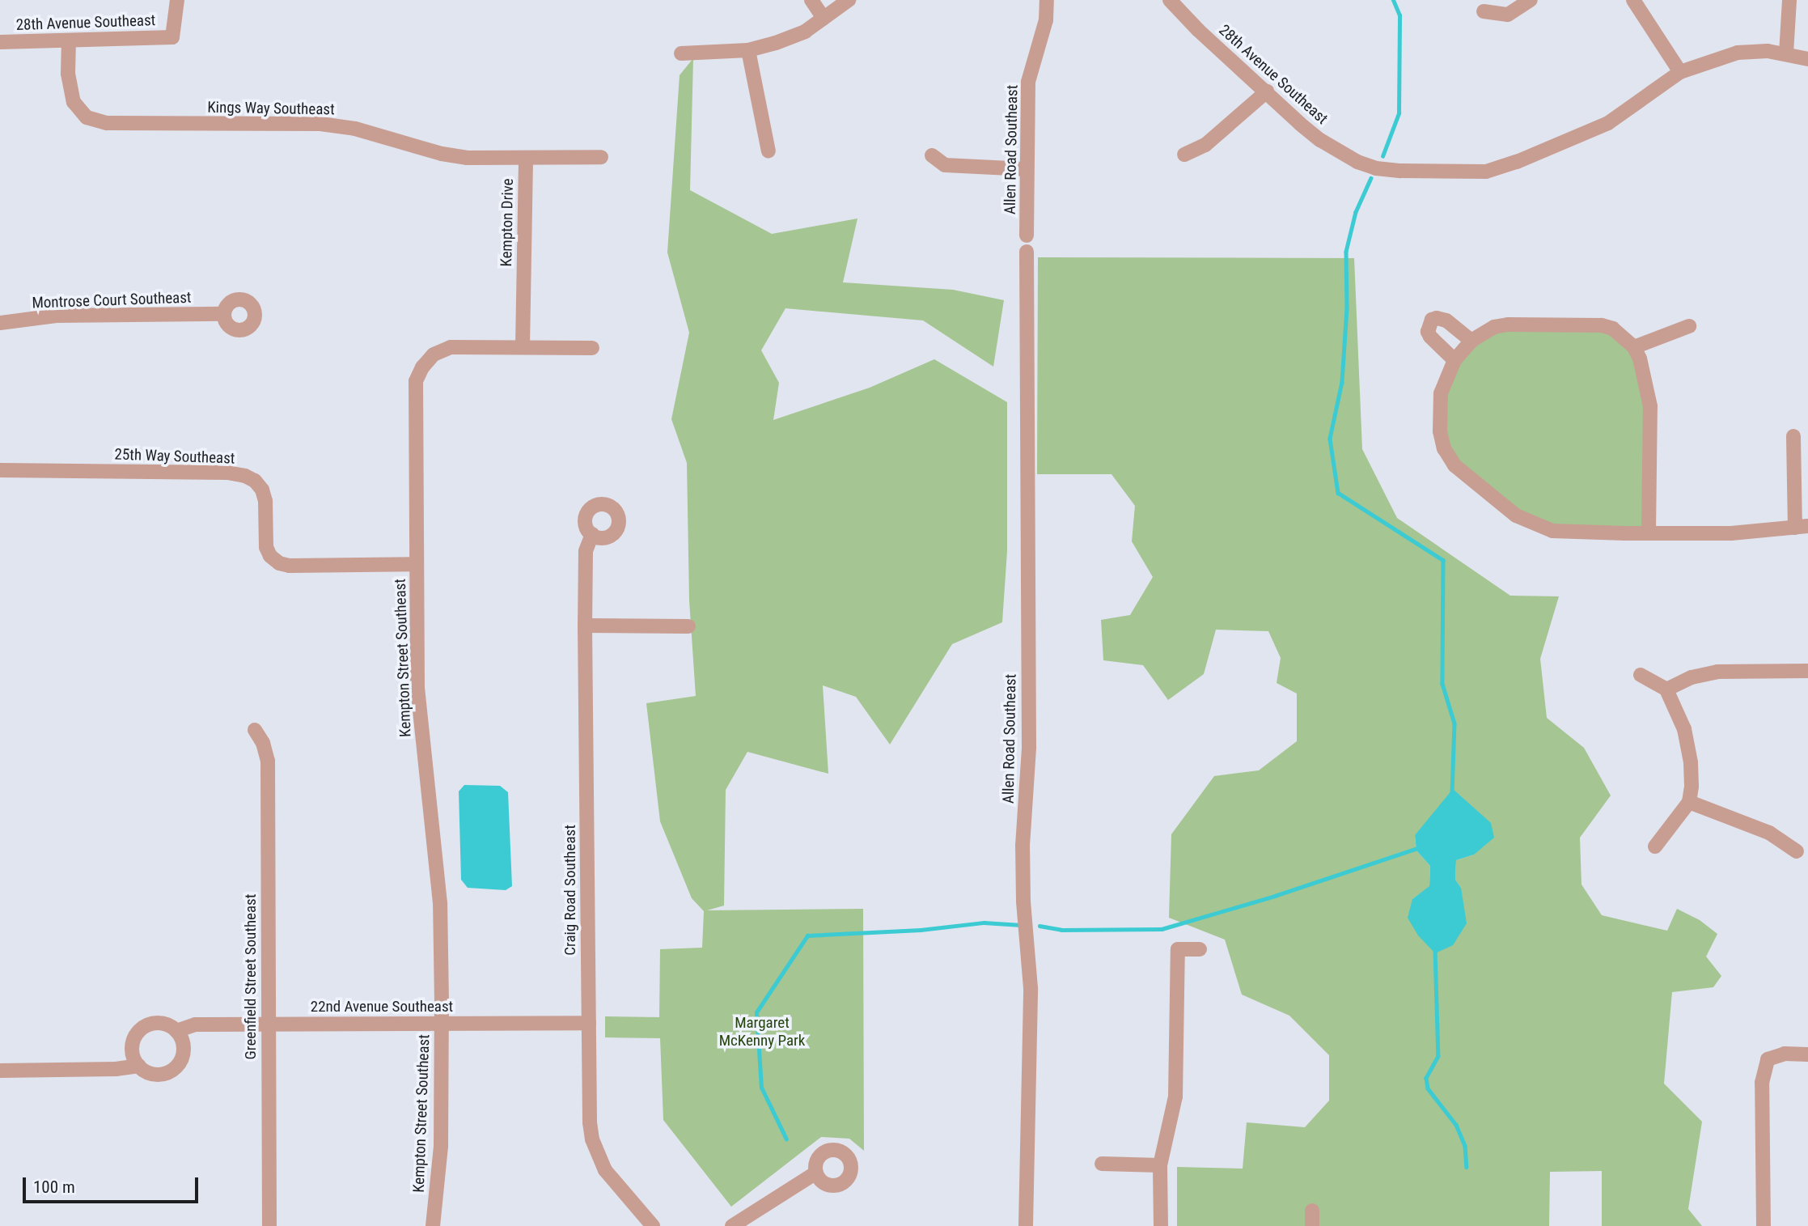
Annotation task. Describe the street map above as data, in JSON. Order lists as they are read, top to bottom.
{
  "streets": {
    "street": [
      "28th Avenue Southeast",
      "Kings Way Southeast",
      "Allen Road Southeast",
      "Kempton Drive",
      "Montrose Court Southeast",
      "25th Way Southeast",
      "Kempton Street Southeast",
      "Craig Road Southeast",
      "Greenfield Street Southeast",
      "22nd Avenue Southeast"
    ]
  },
  "crossings": [
    ["28th Avenue Southeast", "Kings Way Southeast"],
    ["Kings Way Southeast", "Kempton Drive"],
    ["Kempton Drive", "Kempton Street Southeast"],
    ["25th Way Southeast", "Kempton Street Southeast"],
    ["Kempton Street Southeast", "22nd Avenue Southeast"],
    ["Craig Road Southeast", "22nd Avenue Southeast"],
    ["Greenfield Street Southeast", "22nd Avenue Southeast"]
  ],
  "parks": ["Margaret McKenny Park"],
  "scale_bar": "100 m"
}
